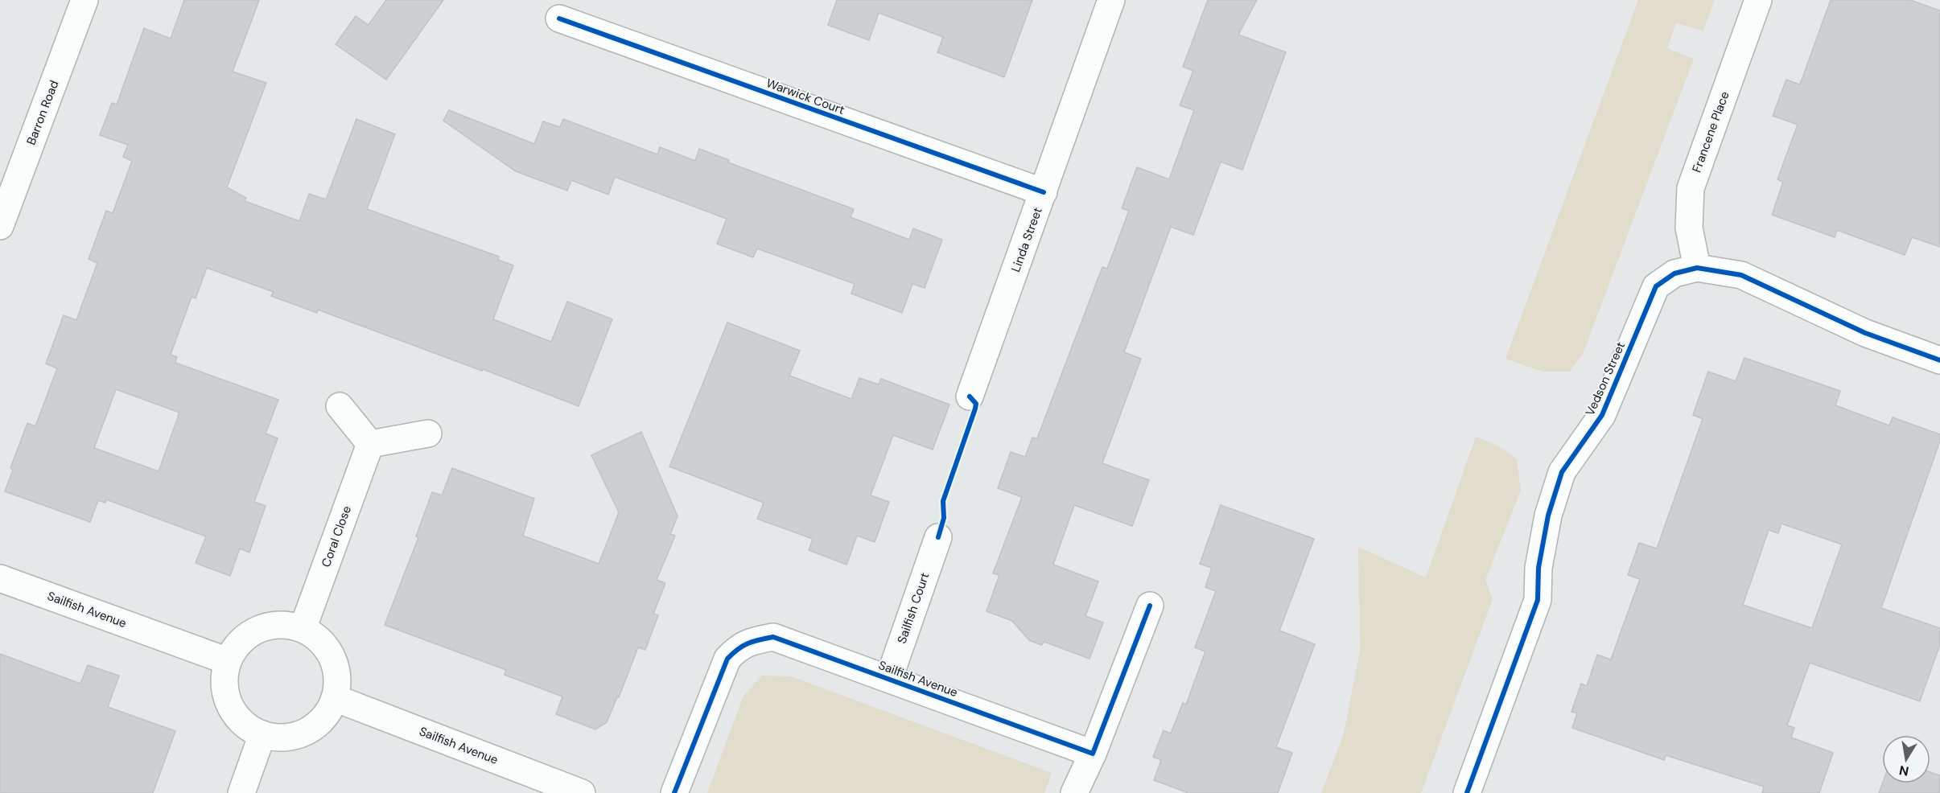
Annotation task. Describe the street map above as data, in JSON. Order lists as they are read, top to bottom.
{
  "streets": {
    "street": [
      "Warwick Court",
      "Barron Road",
      "Francene Place",
      "Linda Street",
      "Vedson Street",
      "Coral Close",
      "Sailfish Court",
      "Sailfish Avenue"
    ]
  },
  "crossings": [
    ["Warwick Court", "Linda Street"],
    ["Francene Place", "Vedson Street"],
    ["Coral Close", "Sailfish Avenue"],
    ["Sailfish Court", "Sailfish Avenue"]
  ],
  "north": "bottom"
}
